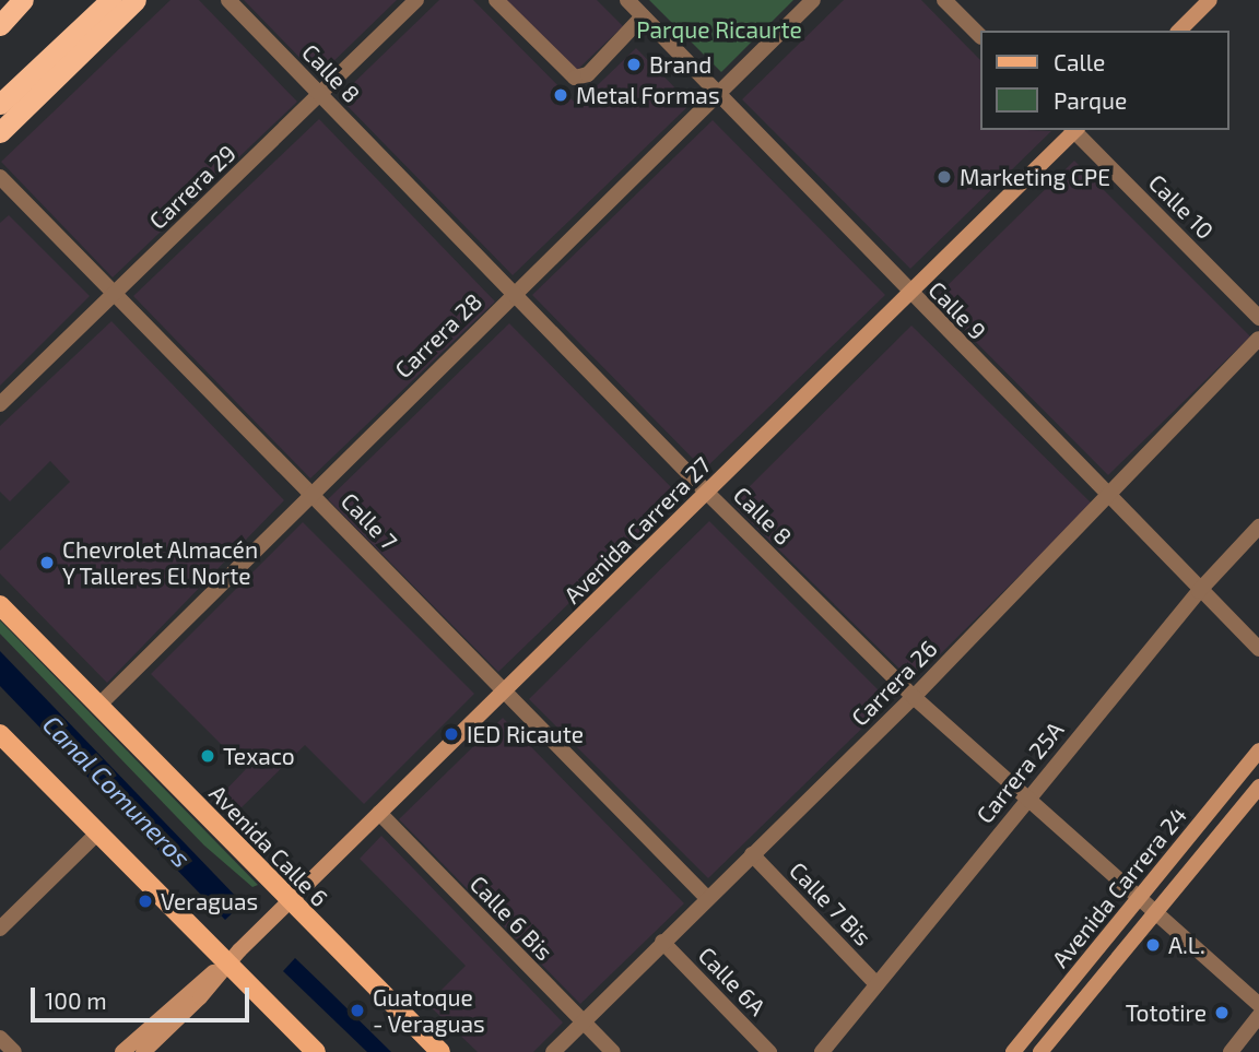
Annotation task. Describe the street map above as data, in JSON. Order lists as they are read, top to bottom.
{
  "streets": {
    "main road": ["Avenida Carrera 27", "Avenida Calle 6", "Avenida Carrera 24"],
    "street": [
      "Calle 8",
      "Carrera 29",
      "Calle 10",
      "Calle 9",
      "Carrera 28",
      "Calle 7",
      "Carrera 26",
      "Carrera 25A",
      "Calle 7 Bis",
      "Calle 6 Bis",
      "Calle 6A"
    ]
  },
  "crossings": [
    ["Calle 8", "Carrera 29"],
    ["Calle 8", "Carrera 28"],
    ["Calle 8", "Avenida Carrera 27"],
    ["Calle 8", "Carrera 26"],
    ["Calle 8", "Carrera 25A"],
    ["Calle 8", "Avenida Carrera 24"],
    ["Carrera 29", "Calle 7"],
    ["Calle 9", "Carrera 28"],
    ["Calle 9", "Avenida Carrera 27"],
    ["Calle 9", "Carrera 26"],
    ["Calle 9", "Carrera 25A"],
    ["Carrera 28", "Calle 7"],
    ["Carrera 28", "Avenida Calle 6"],
    ["Calle 7", "Avenida Carrera 27"],
    ["Calle 7", "Carrera 26"],
    ["Avenida Carrera 27", "Avenida Calle 6"],
    ["Avenida Carrera 27", "Calle 6 Bis"],
    ["Carrera 26", "Calle 7 Bis"],
    ["Carrera 26", "Calle 6 Bis"],
    ["Carrera 26", "Calle 6A"],
    ["Carrera 25A", "Calle 7 Bis"]
  ],
  "water": ["Canal Comuneros"],
  "parks": ["Parque Ricaurte"],
  "places": [
    "Brand",
    "Metal Formas",
    "Marketing CPE",
    "Chevrolet Almacén Y Talleres El Norte",
    "IED Ricaute",
    "Texaco",
    "Veraguas",
    "A.L.",
    "Guatoque - Veraguas",
    "Tototire"
  ],
  "legend": ["Calle", "Parque"],
  "scale_bar": "100 m"
}
